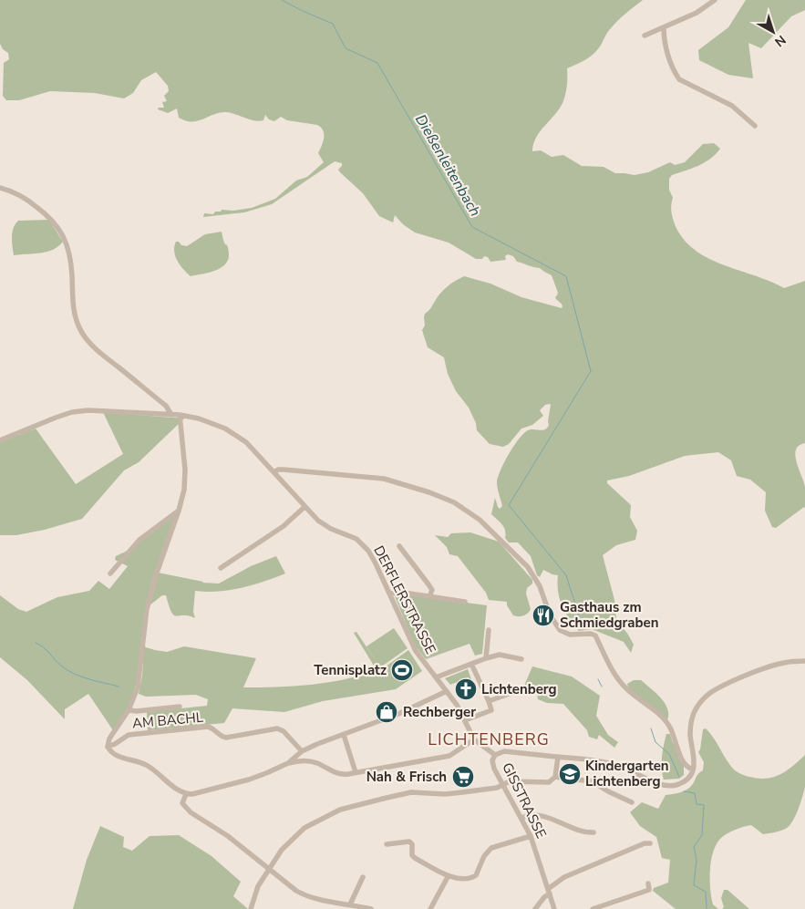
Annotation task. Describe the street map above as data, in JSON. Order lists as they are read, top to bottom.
{
  "streets": {
    "street": ["DERFLERSTRASSE", "AM BACHL", "GISSTRASSE"]
  },
  "crossings": [
    ["DERFLERSTRASSE", "GISSTRASSE"]
  ],
  "districts": ["LICHTENBERG"],
  "water": ["Dießenleitenbach"],
  "places": {
    "restaurant": ["Gasthaus zm Schmiedgraben"],
    "sports": ["Tennisplatz"],
    "church": ["Lichtenberg"],
    "shop": ["Rechberger"],
    "school or university": ["Kindergarten Lichtenberg"],
    "supermarket": ["Nah & Frisch"]
  },
  "north": "bottom right"
}
